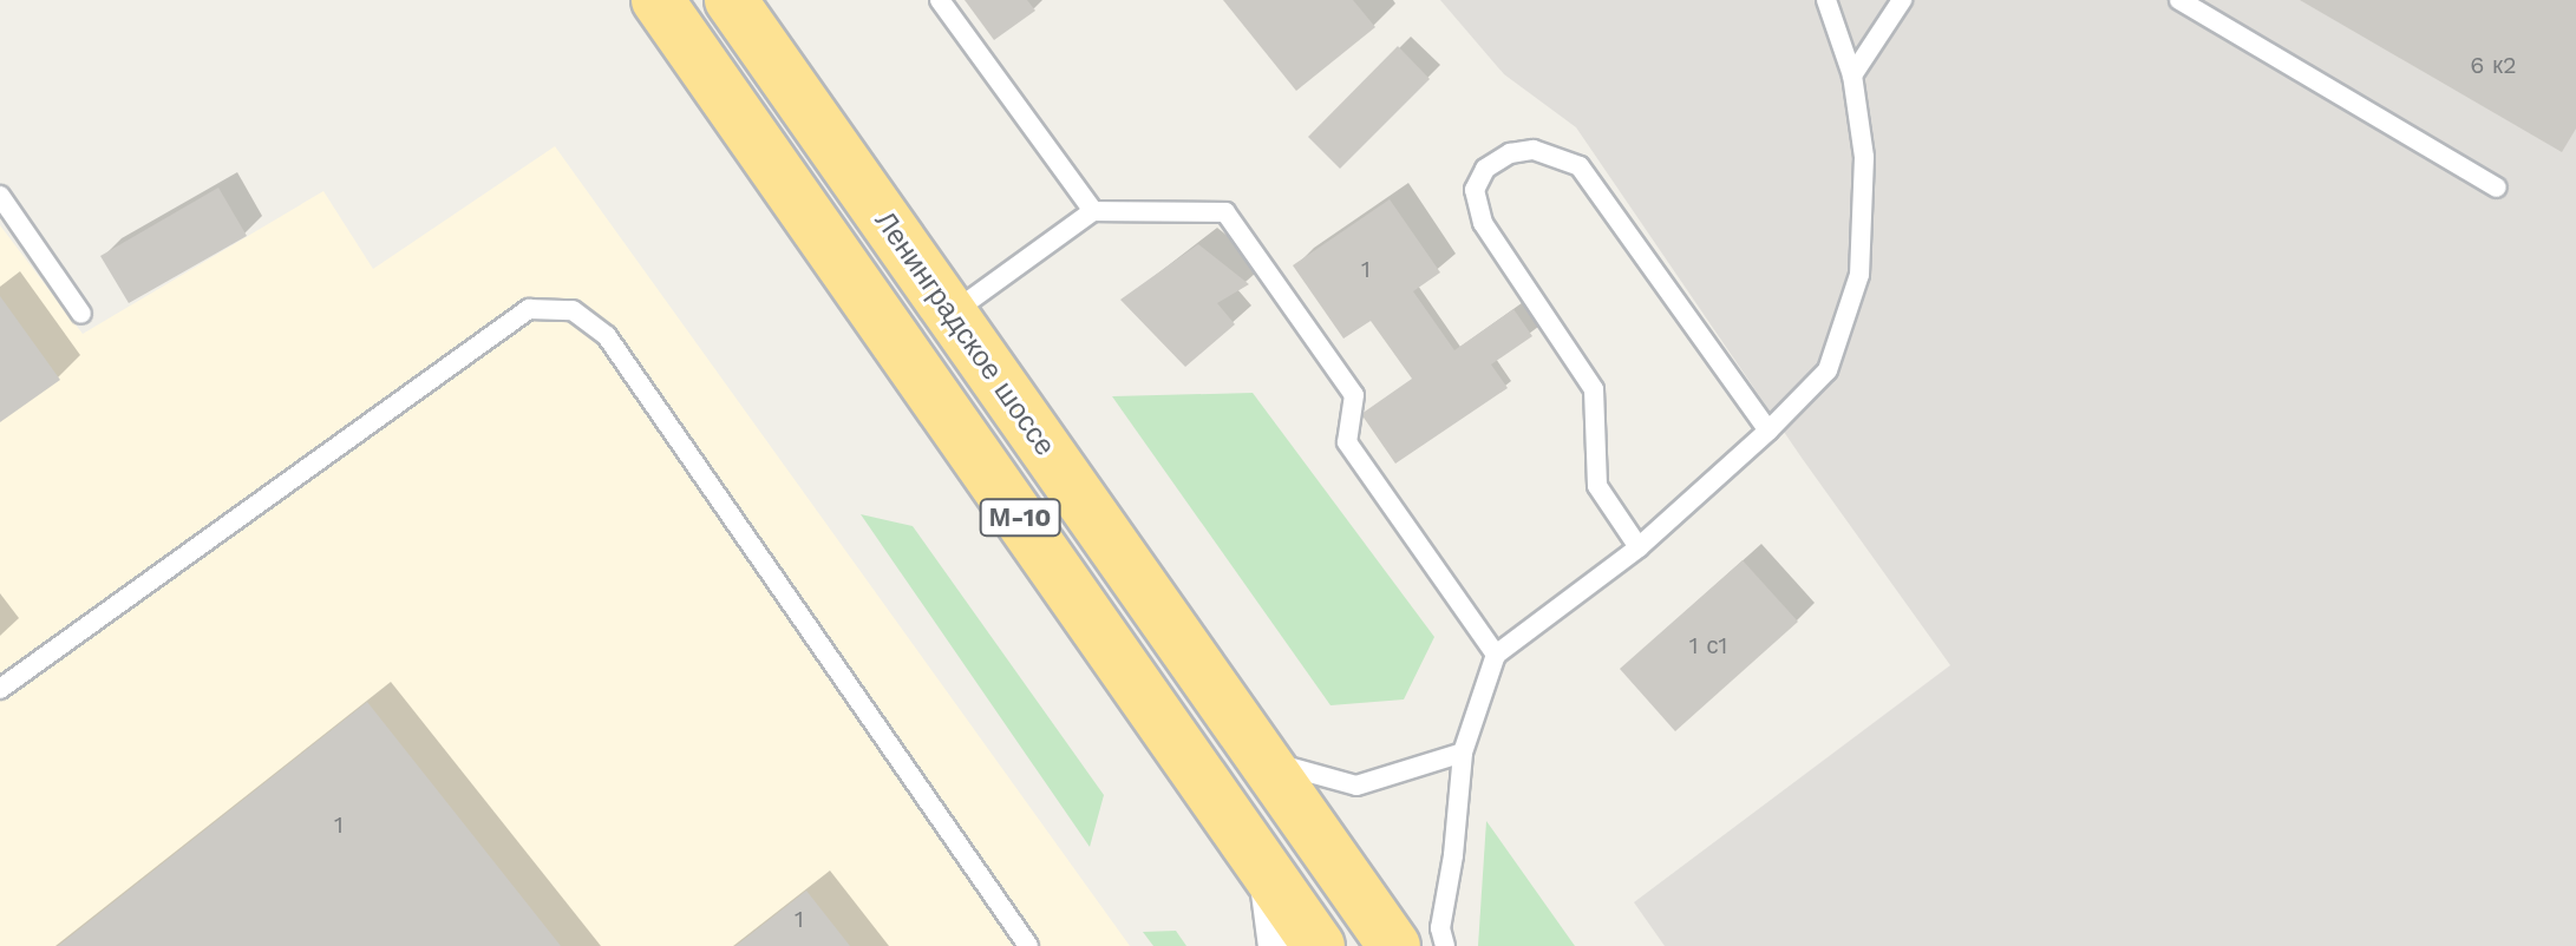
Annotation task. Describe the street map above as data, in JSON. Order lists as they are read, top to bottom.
{
  "streets": {
    "highway": ["Ленинградское шоссе", "М-10"]
  },
  "house_numbers": [
    "6 к2",
    "1",
    "1 с1",
    "1",
    "1"
  ]
}
